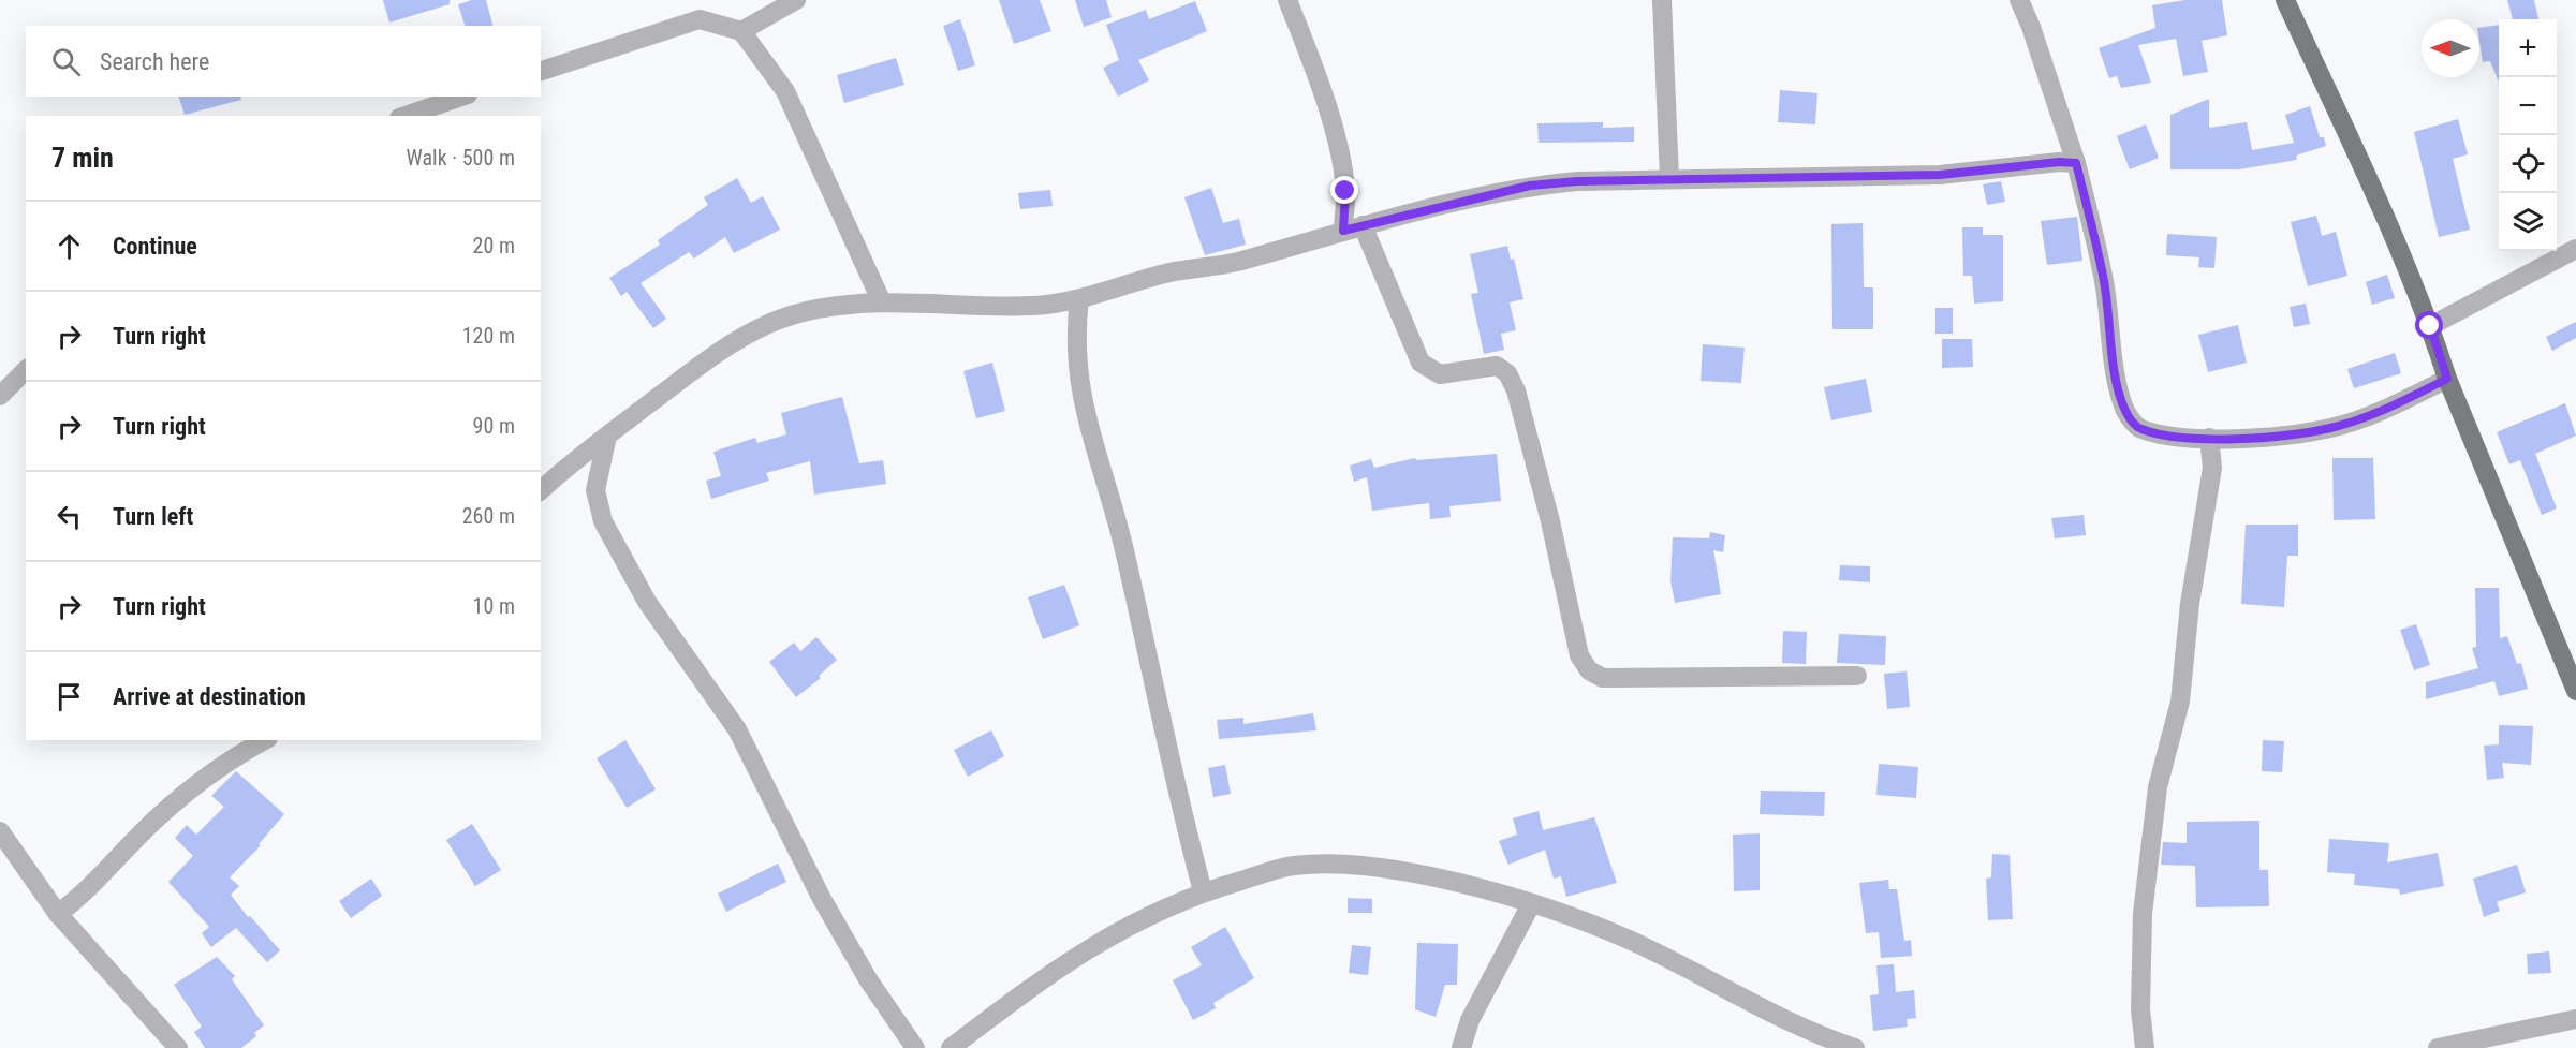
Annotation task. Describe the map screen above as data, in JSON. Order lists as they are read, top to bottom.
{
  "north": "left",
  "page": {
    "map_buttons": ["+", "−"],
    "search": "Search here",
    "heading": ["7 min", "Walk · 500 m"],
    "list": [
      ["Continue", "20 m"],
      ["Turn right", "120 m"],
      ["Turn right", "90 m"],
      ["Turn left", "260 m"],
      ["Turn right", "10 m"],
      "Arrive at destination"
    ]
  }
}
